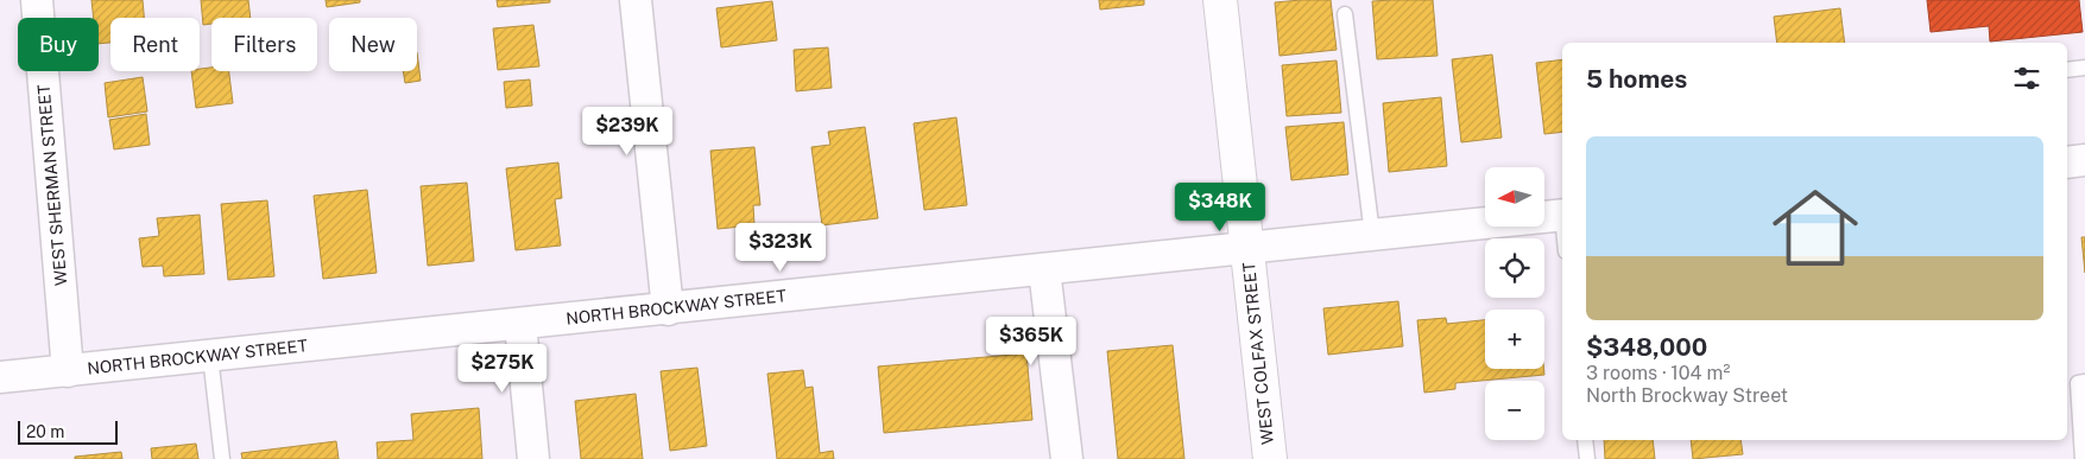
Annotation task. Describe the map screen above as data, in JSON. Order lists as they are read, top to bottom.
{
  "streets": {
    "street": ["WEST SHERMAN STREET", "NORTH BROCKWAY STREET", "WEST COLFAX STREET"]
  },
  "crossings": [
    ["WEST SHERMAN STREET", "NORTH BROCKWAY STREET"],
    ["NORTH BROCKWAY STREET", "WEST COLFAX STREET"]
  ],
  "scale_bar": "20 m",
  "north": "left",
  "page": {
    "chip": [
      "Buy",
      "Rent",
      "Filters",
      "New"
    ],
    "heading": "5 homes",
    "price": [
      "$239K",
      "$348K",
      "$323K",
      "$365K",
      "$275K"
    ],
    "list": [
      {
        "name": "$348,000",
        "note": "3 rooms · 104 m² · North Brockway Street"
      }
    ],
    "map_buttons": ["+", "−"],
    "scale": "20 m"
  }
}
